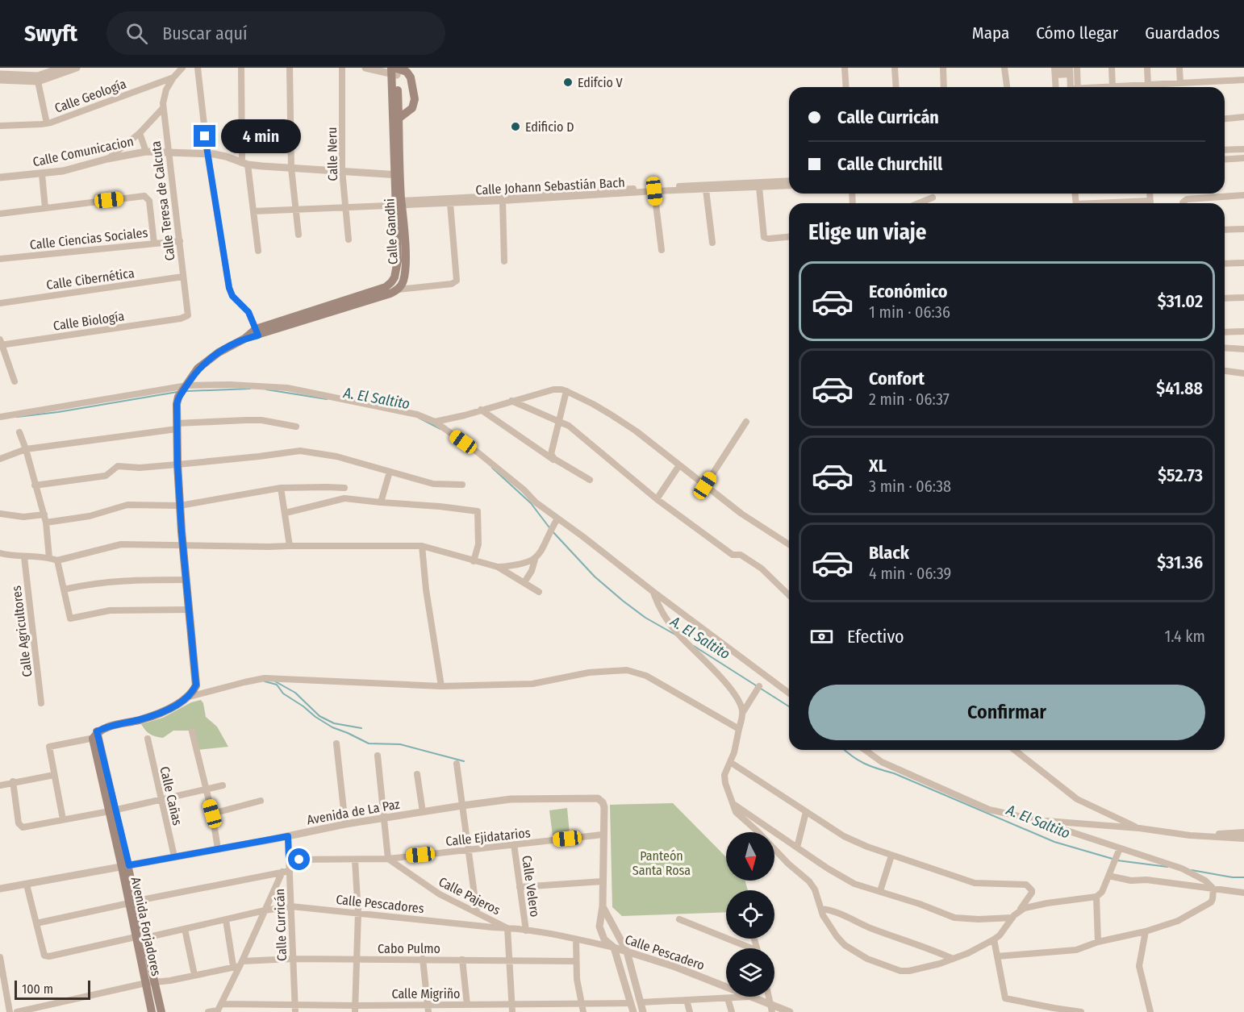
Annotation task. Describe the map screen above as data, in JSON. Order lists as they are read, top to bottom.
{
  "streets": {
    "main road": ["Calle Gandhi", "Avenida Forjadores"],
    "street": [
      "Calle Geología",
      "Calle Comunicacion",
      "Calle Neru",
      "Calle Johann Sebastián Bach",
      "Calle Teresa de Calcuta",
      "Calle Ciencias Sociales",
      "Calle Cibernética",
      "Calle Biología",
      "Calle Agricultores",
      "Calle Cañas",
      "Avenida de La Paz",
      "Calle Ejidatarios",
      "Calle Velero",
      "Calle Pajeros",
      "Calle Pescadores",
      "Calle Curricán",
      "Cabo Pulmo",
      "Calle Pescadero",
      "Calle Migriño"
    ]
  },
  "crossings": [
    ["Calle Geología", "Calle Teresa de Calcuta"],
    ["Calle Comunicacion", "Calle Neru"],
    ["Calle Comunicacion", "Calle Teresa de Calcuta"],
    ["Calle Comunicacion", "Calle Gandhi"],
    ["Calle Johann Sebastián Bach", "Calle Gandhi"],
    ["Calle Teresa de Calcuta", "Calle Ciencias Sociales"],
    ["Calle Teresa de Calcuta", "Calle Cibernética"],
    ["Calle Teresa de Calcuta", "Calle Biología"],
    ["Calle Cañas", "Avenida de La Paz"],
    ["Avenida de La Paz", "Calle Ejidatarios"],
    ["Avenida de La Paz", "Calle Curricán"],
    ["Avenida de La Paz", "Avenida Forjadores"],
    ["Calle Ejidatarios", "Calle Velero"],
    ["Calle Ejidatarios", "Calle Pajeros"],
    ["Calle Ejidatarios", "Calle Curricán"],
    ["Calle Velero", "Calle Pescadores"],
    ["Calle Pajeros", "Calle Pescadores"],
    ["Calle Pescadores", "Calle Curricán"],
    ["Calle Pescadores", "Avenida Forjadores"],
    ["Calle Pescadores", "Calle Pescadero"],
    ["Calle Curricán", "Cabo Pulmo"],
    ["Calle Curricán", "Calle Migriño"],
    ["Avenida Forjadores", "Cabo Pulmo"]
  ],
  "water": ["A. El Saltito"],
  "parks": ["Panteón Santa Rosa"],
  "places": ["Edifcio V", "Edificio D"],
  "scale_bar": "100 m",
  "north": "bottom",
  "page": {
    "header": "Swyft",
    "search": "Buscar aquí",
    "nav": ["Mapa", "Cómo llegar", "Guardados"],
    "banner": ["Calle Curricán", "Calle Churchill"],
    "bubble": "4 min",
    "heading": "Elige un viaje",
    "list": [
      {
        "name": "Económico",
        "note": "1 min · 06:36",
        "value": "$31.02"
      },
      {
        "name": "Confort",
        "note": "2 min · 06:37",
        "value": "$41.88"
      },
      {
        "name": "XL",
        "note": "3 min · 06:38",
        "value": "$52.73"
      },
      {
        "name": "Black",
        "note": "4 min · 06:39",
        "value": "$31.36"
      }
    ],
    "pay": ["Efectivo", "1.4 km"],
    "buttons": "Confirmar",
    "scale": "100 m"
  }
}
